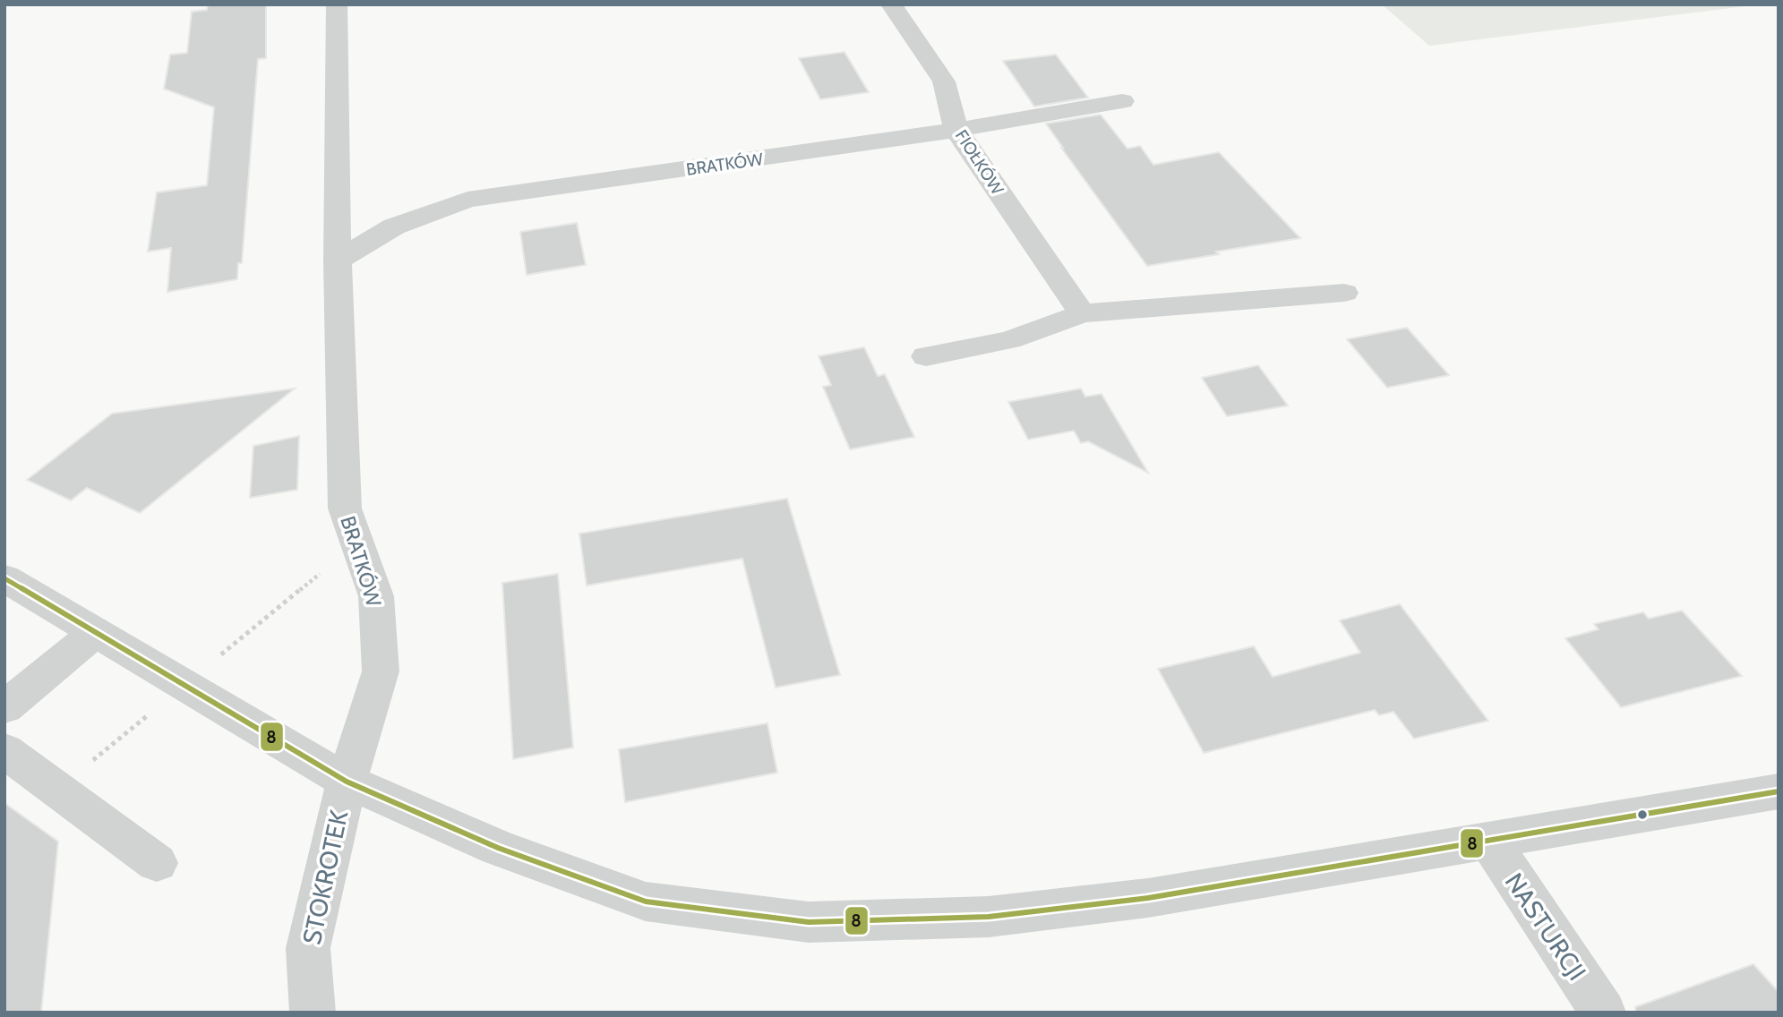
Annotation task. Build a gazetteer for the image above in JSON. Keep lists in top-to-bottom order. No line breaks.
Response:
{"streets":{"street":["FIOŁKÓW","BRATKÓW","STOKROTEK","NASTURCJI"]},"crossings":[["FIOŁKÓW","BRATKÓW"],["BRATKÓW","STOKROTEK"]],"lines":["transit line 8"]}
